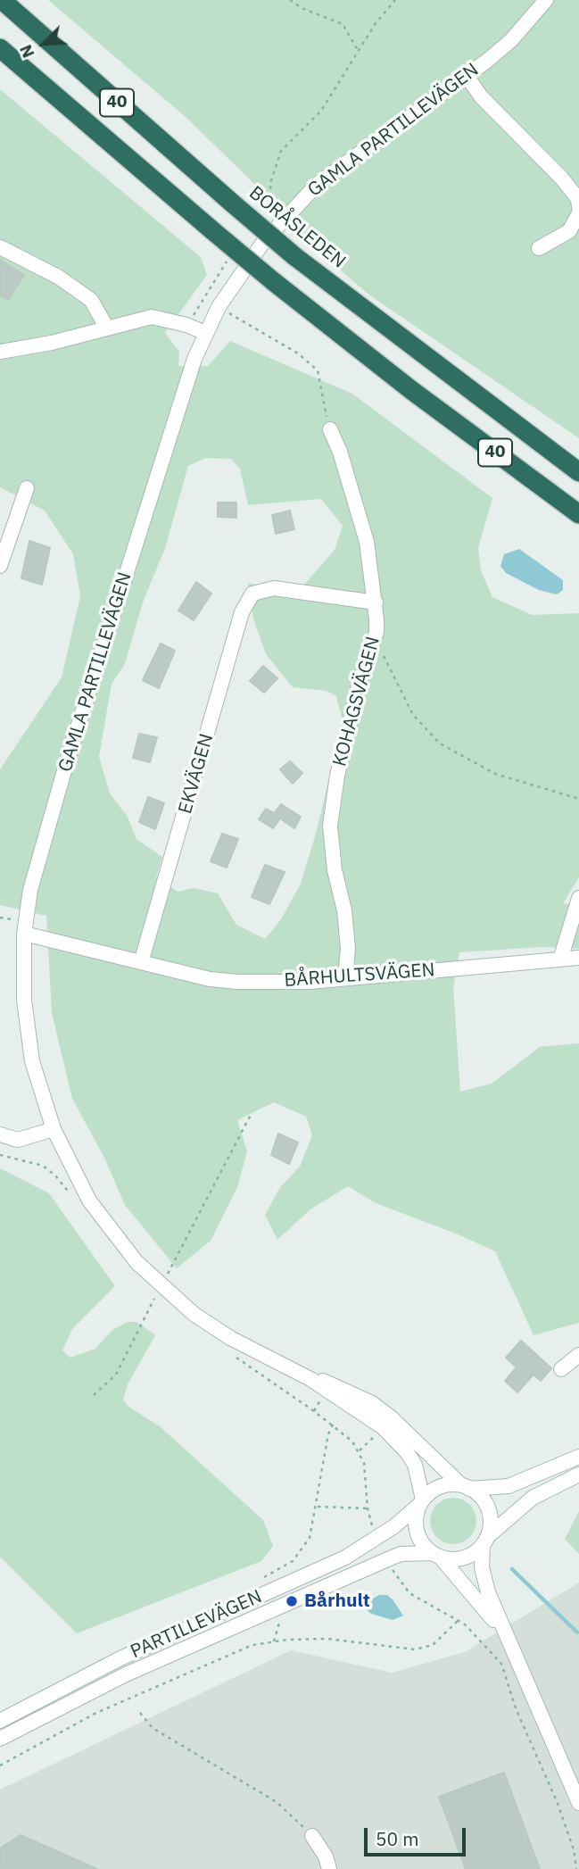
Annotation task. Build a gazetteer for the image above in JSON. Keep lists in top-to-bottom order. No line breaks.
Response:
{"streets":{"highway":["40","BORÅSLEDEN"],"street":["GAMLA PARTILLEVÄGEN","KOHAGSVÄGEN","EKVÄGEN","BÅRHULTSVÄGEN","PARTILLEVÄGEN"]},"crossings":[["GAMLA PARTILLEVÄGEN","PARTILLEVÄGEN"],["KOHAGSVÄGEN","EKVÄGEN"],["KOHAGSVÄGEN","BÅRHULTSVÄGEN"],["EKVÄGEN","BÅRHULTSVÄGEN"]],"places":["Bårhult"],"scale_bar":"50 m","north":"bottom left"}
